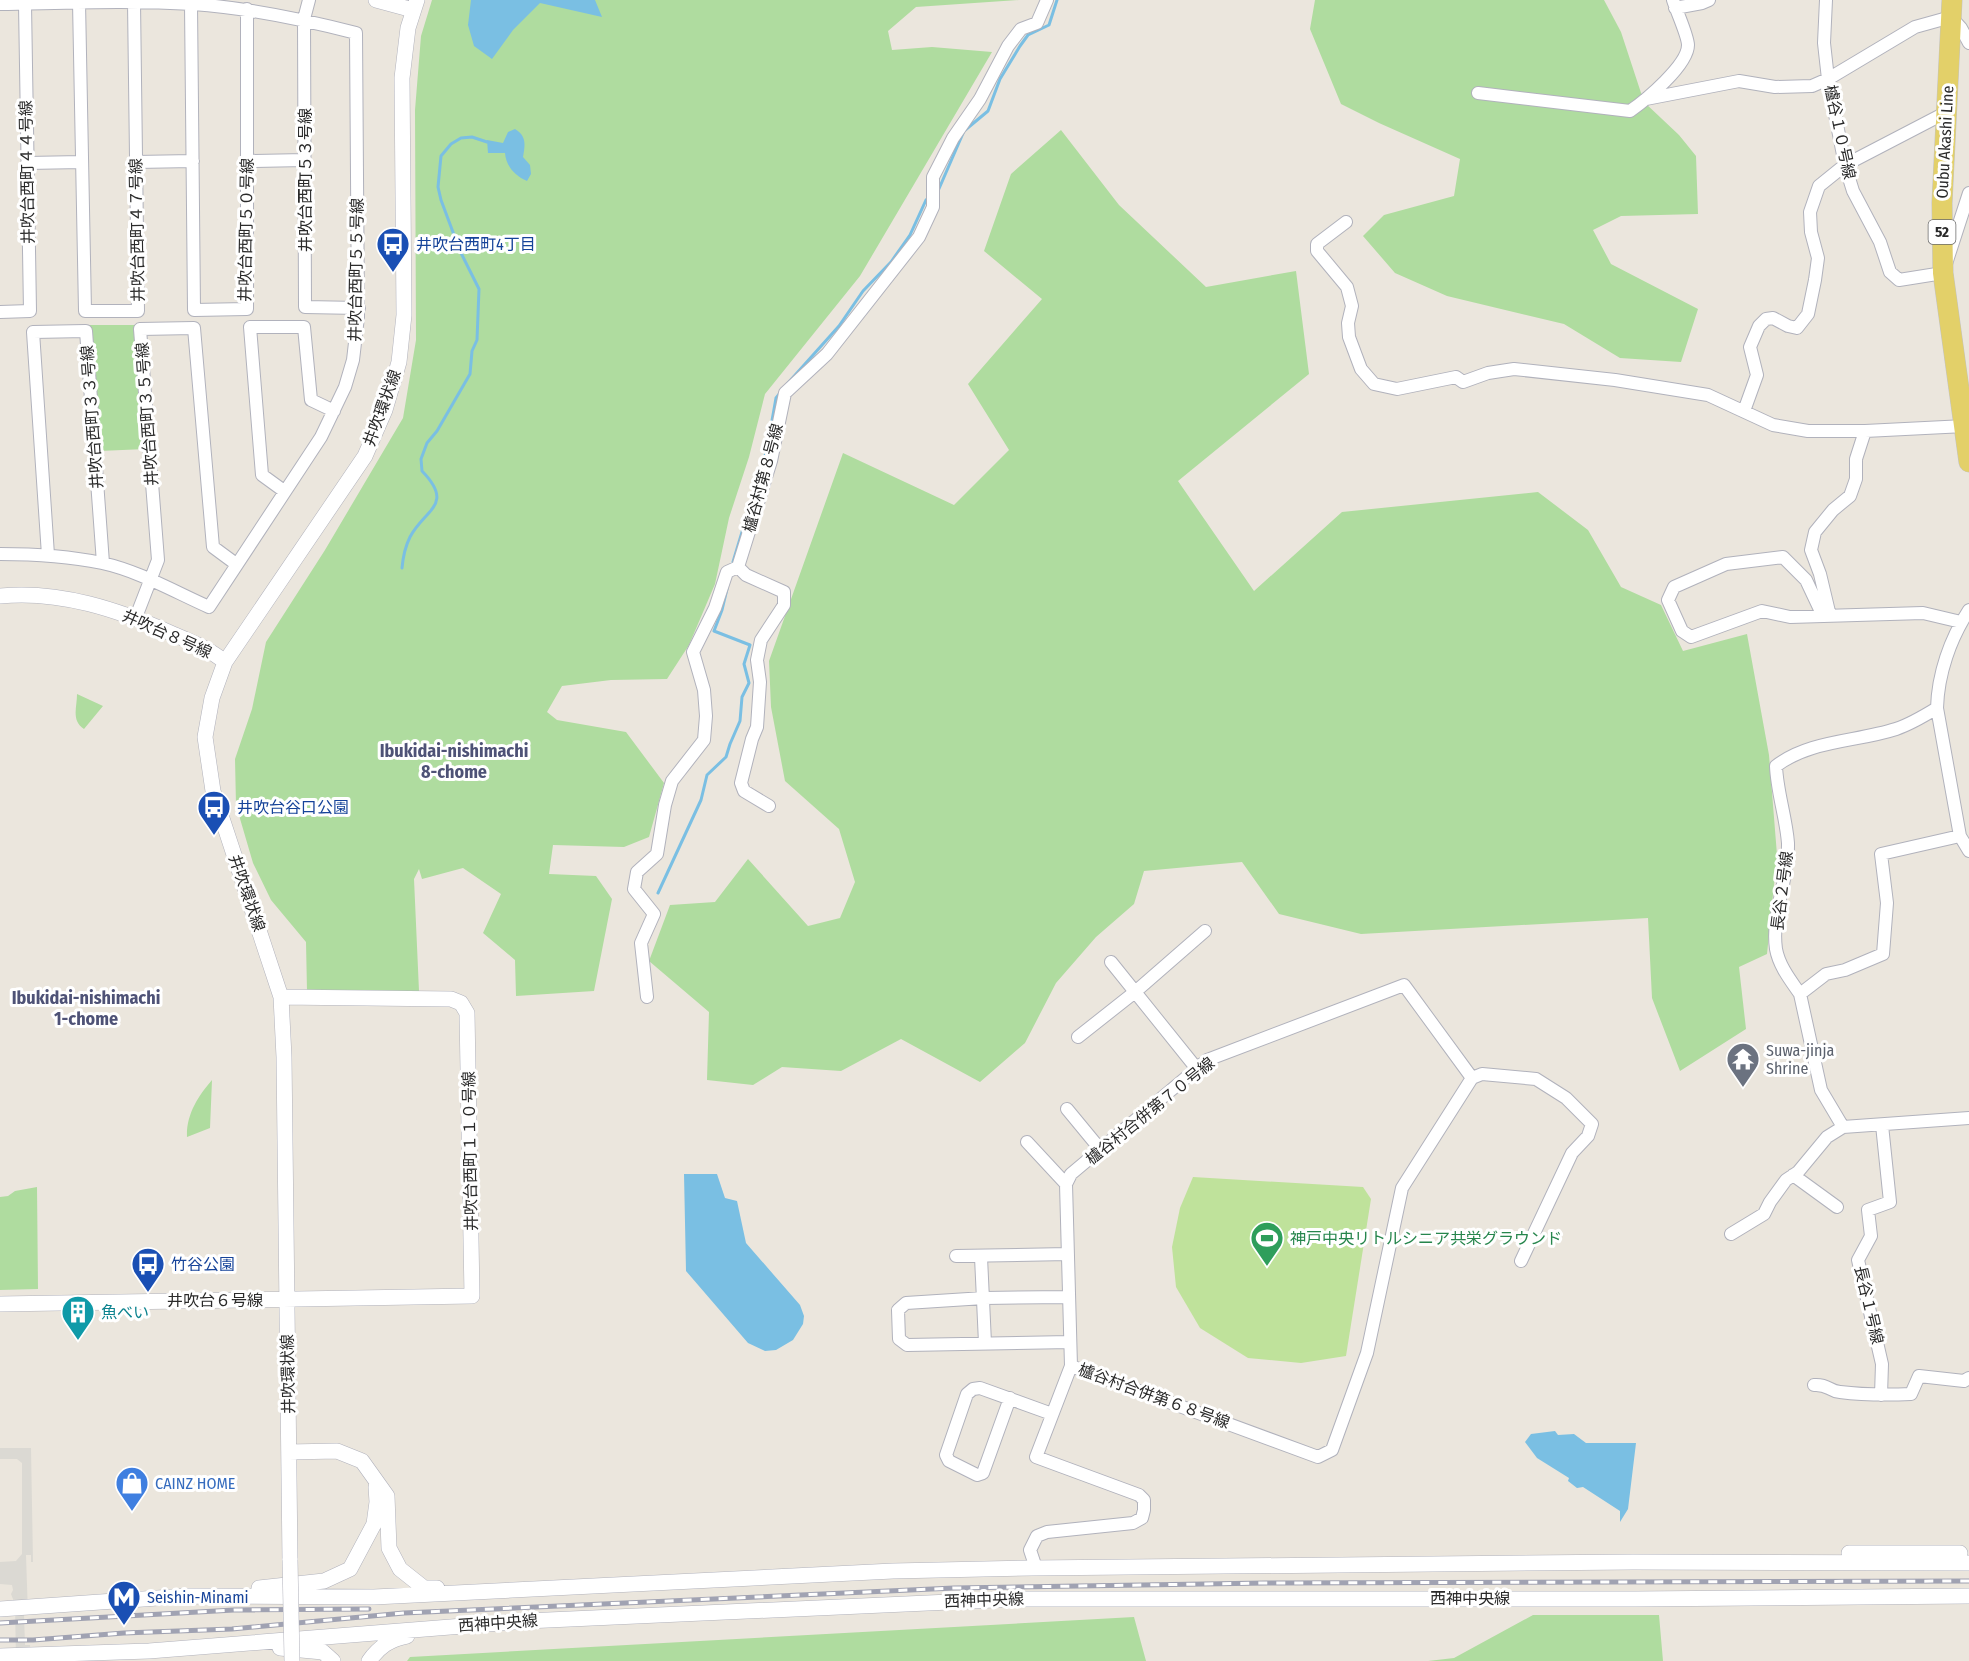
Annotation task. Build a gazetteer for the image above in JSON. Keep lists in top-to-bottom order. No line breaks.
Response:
{"streets":{"main road":["Oubu Akashi Line","52"],"street":["櫨谷１０号線","井吹台西町４４号線","井吹台西町５３号線","井吹台西町４７号線","井吹台西町５０号線","井吹台西町５５号線","井吹環状線","井吹台西町３５号線","井吹台西町３３号線","櫨谷村第８号線","井吹台８号線","長谷２号線","櫨谷村合併第７０号線","井吹台西町１１０号線","井吹台６号線","長谷１号線","櫨谷村合併第６８号線","西神中央線"]},"crossings":[["櫨谷１０号線","Oubu Akashi Line"],["井吹台西町４４号線","井吹台西町５５号線"],["井吹台西町５３号線","井吹台西町５５号線"],["井吹台西町４７号線","井吹台西町５５号線"],["井吹台西町５０号線","井吹台西町５５号線"],["井吹台西町５５号線","井吹台西町３５号線"],["井吹台西町５５号線","井吹台西町３３号線"],["井吹環状線","井吹台８号線"],["井吹環状線","井吹台西町１１０号線"],["井吹環状線","井吹台６号線"],["井吹台西町３５号線","井吹台８号線"],["櫨谷村合併第７０号線","櫨谷村合併第６８号線"],["井吹台西町１１０号線","井吹台６号線"],["櫨谷村合併第６８号線","西神中央線"]],"districts":["Ibukidai-nishimachi 8-chome","Ibukidai-nishimachi 1-chome"],"places":{"bus stop":["井吹台西町4丁目","井吹台谷口公園","竹谷公園"],"temple":["Suwa-jinja Shrine"],"sports":["神戸中央リトルシニア共栄グラウンド"],"building":["魚べい"],"shop":["CAINZ HOME"],"metro station":["Seishin-Minami"]}}
